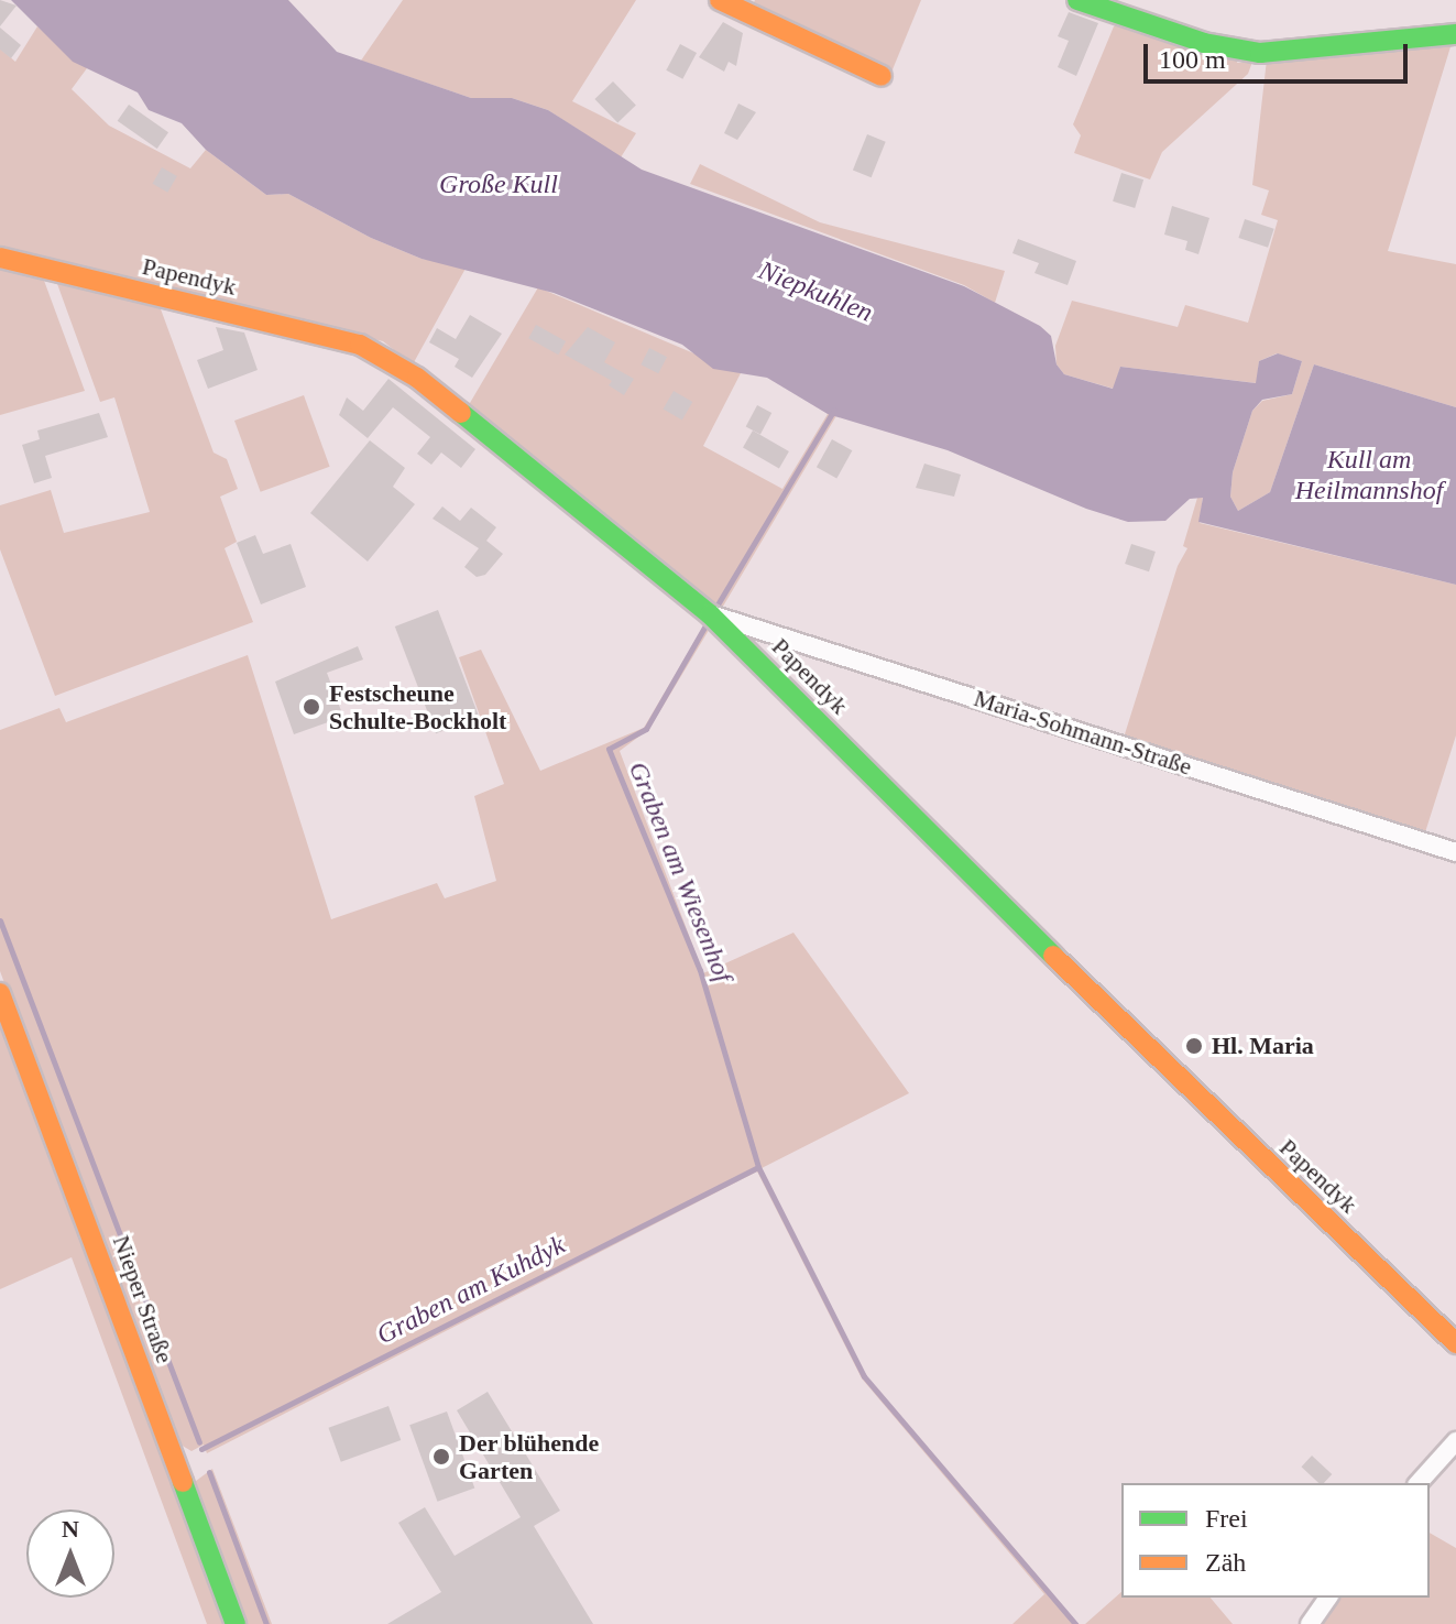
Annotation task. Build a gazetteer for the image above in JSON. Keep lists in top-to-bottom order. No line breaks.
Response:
{"streets":{"street":["Papendyk","Maria-Sohmann-Straße","Nieper Straße"]},"crossings":[["Papendyk","Maria-Sohmann-Straße"]],"water":["Große Kull","Niepkuhlen","Kull am Heilmannshof","Graben am Wiesenhof","Graben am Kuhdyk"],"places":["Festscheune Schulte-Bockholt","Hl. Maria","Der blühende Garten"],"legend":["Frei","Zäh"],"scale_bar":"100 m","north":"top"}
